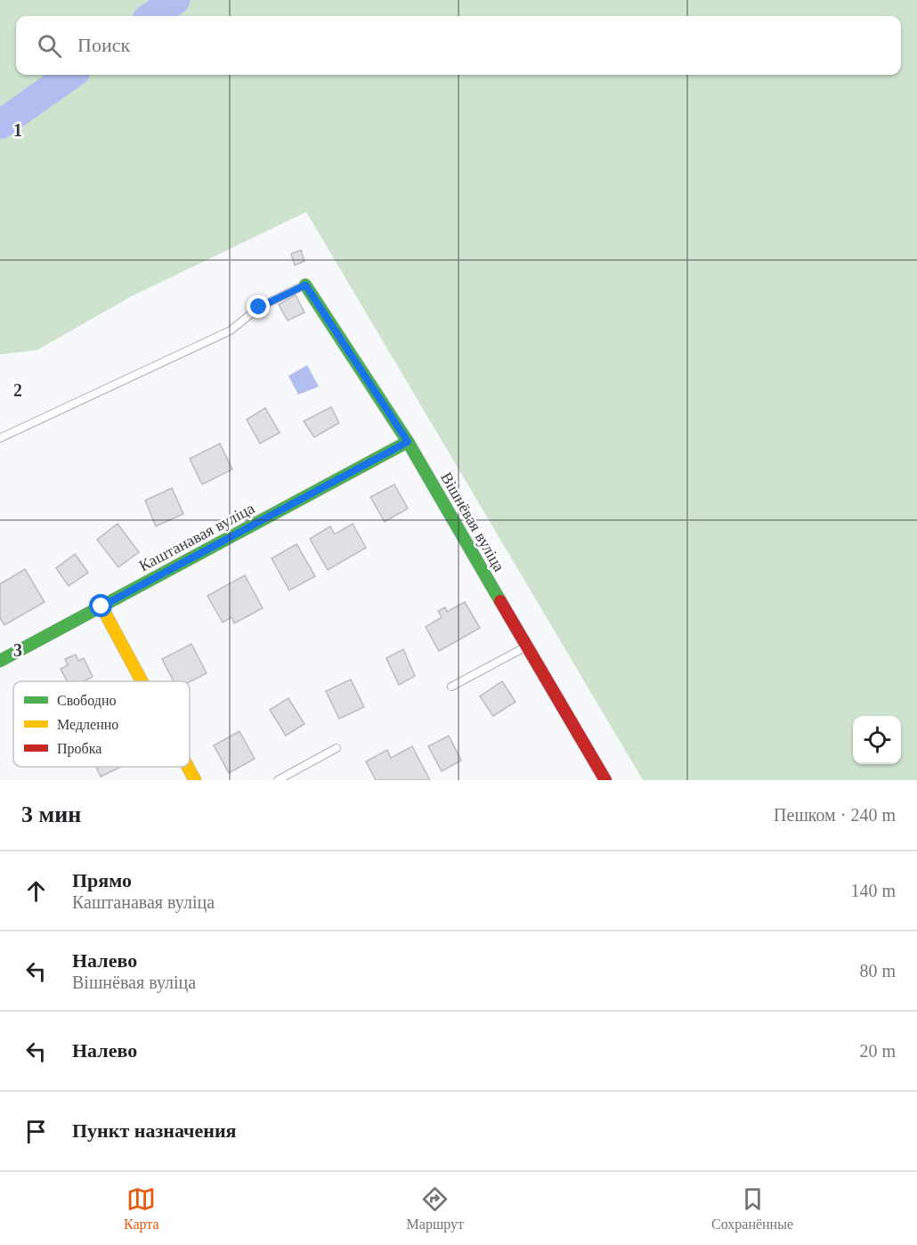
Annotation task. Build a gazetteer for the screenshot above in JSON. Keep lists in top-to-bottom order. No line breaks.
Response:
{"streets":{"street":["Вішнёвая вуліца","Каштанавая вуліца"]},"crossings":[["Вішнёвая вуліца","Каштанавая вуліца"]],"legend":["Свободно","Медленно","Пробка"],"page":{"search":"Поиск","heading":["3 мин","Пешком · 240 m"],"list":[["Прямо","Каштанавая вуліца","140 m"],["Налево","Вішнёвая вуліца","80 m"],["Налево","20 m"],"Пункт назначения"],"nav":["Карта","Маршрут","Сохранённые"]},"grid":{"rows":["1","2","3"]}}
